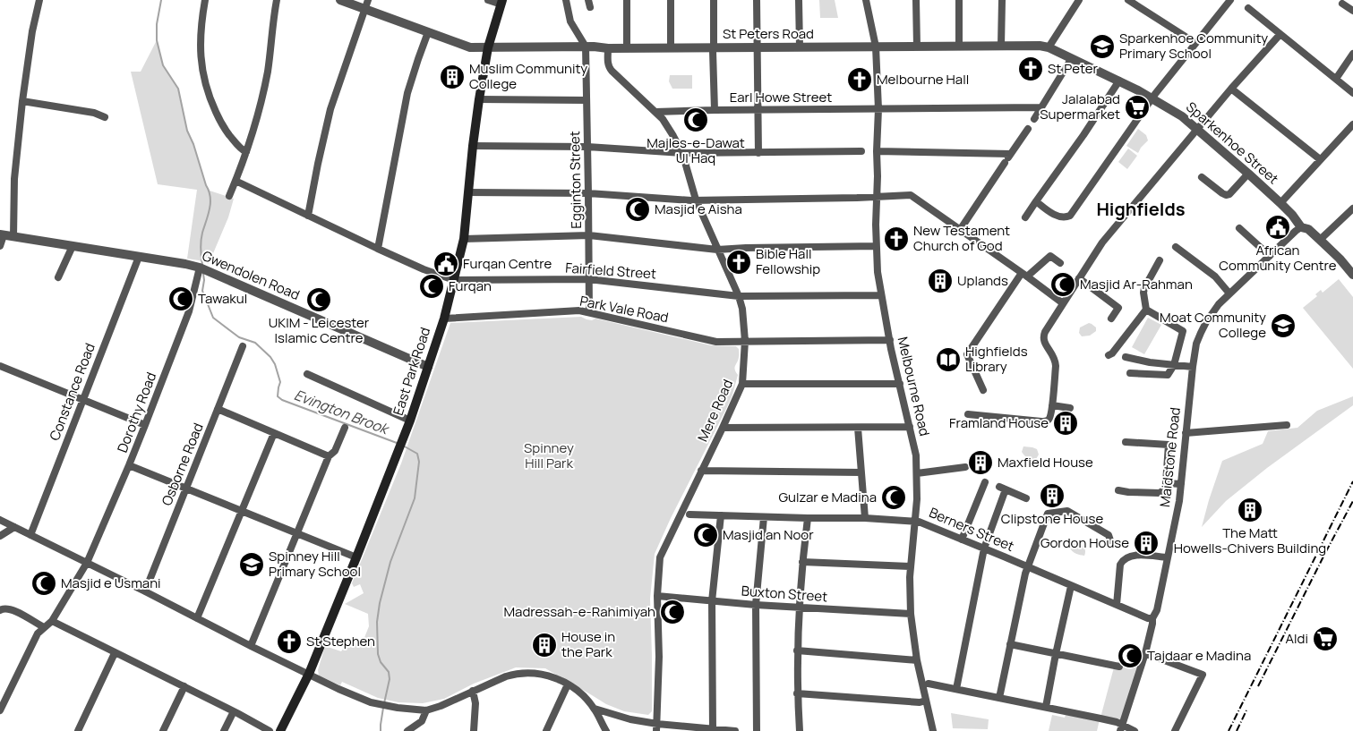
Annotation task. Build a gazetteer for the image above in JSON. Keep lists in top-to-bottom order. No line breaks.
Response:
{"streets":{"main road":["East Park Road"],"street":["St Peters Road","Earl Howe Street","Sparkenhoe Street","Egginton Street","Fairfield Street","Gwendolen Road","Park Vale Road","Melbourne Road","Constance Road","Mere Road","Dorothy Road","Maidstone Road","Osborne Road","Berners Street","Buxton Street"]},"crossings":[["St Peters Road","Sparkenhoe Street"],["St Peters Road","Egginton Street"],["St Peters Road","East Park Road"],["St Peters Road","Melbourne Road"],["St Peters Road","Mere Road"],["Earl Howe Street","Melbourne Road"],["Earl Howe Street","Mere Road"],["Sparkenhoe Street","Maidstone Road"],["Egginton Street","Fairfield Street"],["Egginton Street","Park Vale Road"],["Fairfield Street","East Park Road"],["Fairfield Street","Melbourne Road"],["Fairfield Street","Mere Road"],["Gwendolen Road","East Park Road"],["Gwendolen Road","Constance Road"],["Gwendolen Road","Dorothy Road"],["Park Vale Road","East Park Road"],["Park Vale Road","Melbourne Road"],["Park Vale Road","Mere Road"],["Melbourne Road","Berners Street"],["Melbourne Road","Buxton Street"],["Mere Road","Buxton Street"],["Maidstone Road","Berners Street"]],"districts":["Highfields"],"water":["Evington Brook"],"parks":["Spinney Hill Park"],"places":{"school or university":["Sparkenhoe Community Primary School","Moat Community College","Spinney Hill Primary School"],"church":["St Peter","Melbourne Hall","New Testament Church of God","Bible Hall Fellowship","St Stephen"],"building":["Muslim Community College","Uplands","Framland House","Maxfield House","Clipstone House","The Matt Howells-Chivers Building","Gordon House","House in the Park"],"supermarket":["Jalalabad Supermarket","Aldi"],"mosque":["Majles-e-Dawat Ul Haq","Masjid e Aisha","Masjid Ar-Rahman","Furqan","Tawakul","UKIM - Leicester Islamic Centre","Gulzar e Madina","Masjid an Noor","Masjid e Usmani","Madressah-e-Rahimiyah","Tajdaar e Madina"],"public building":["African Community Centre","Furqan Centre"],"library":["Highfields Library"]}}
